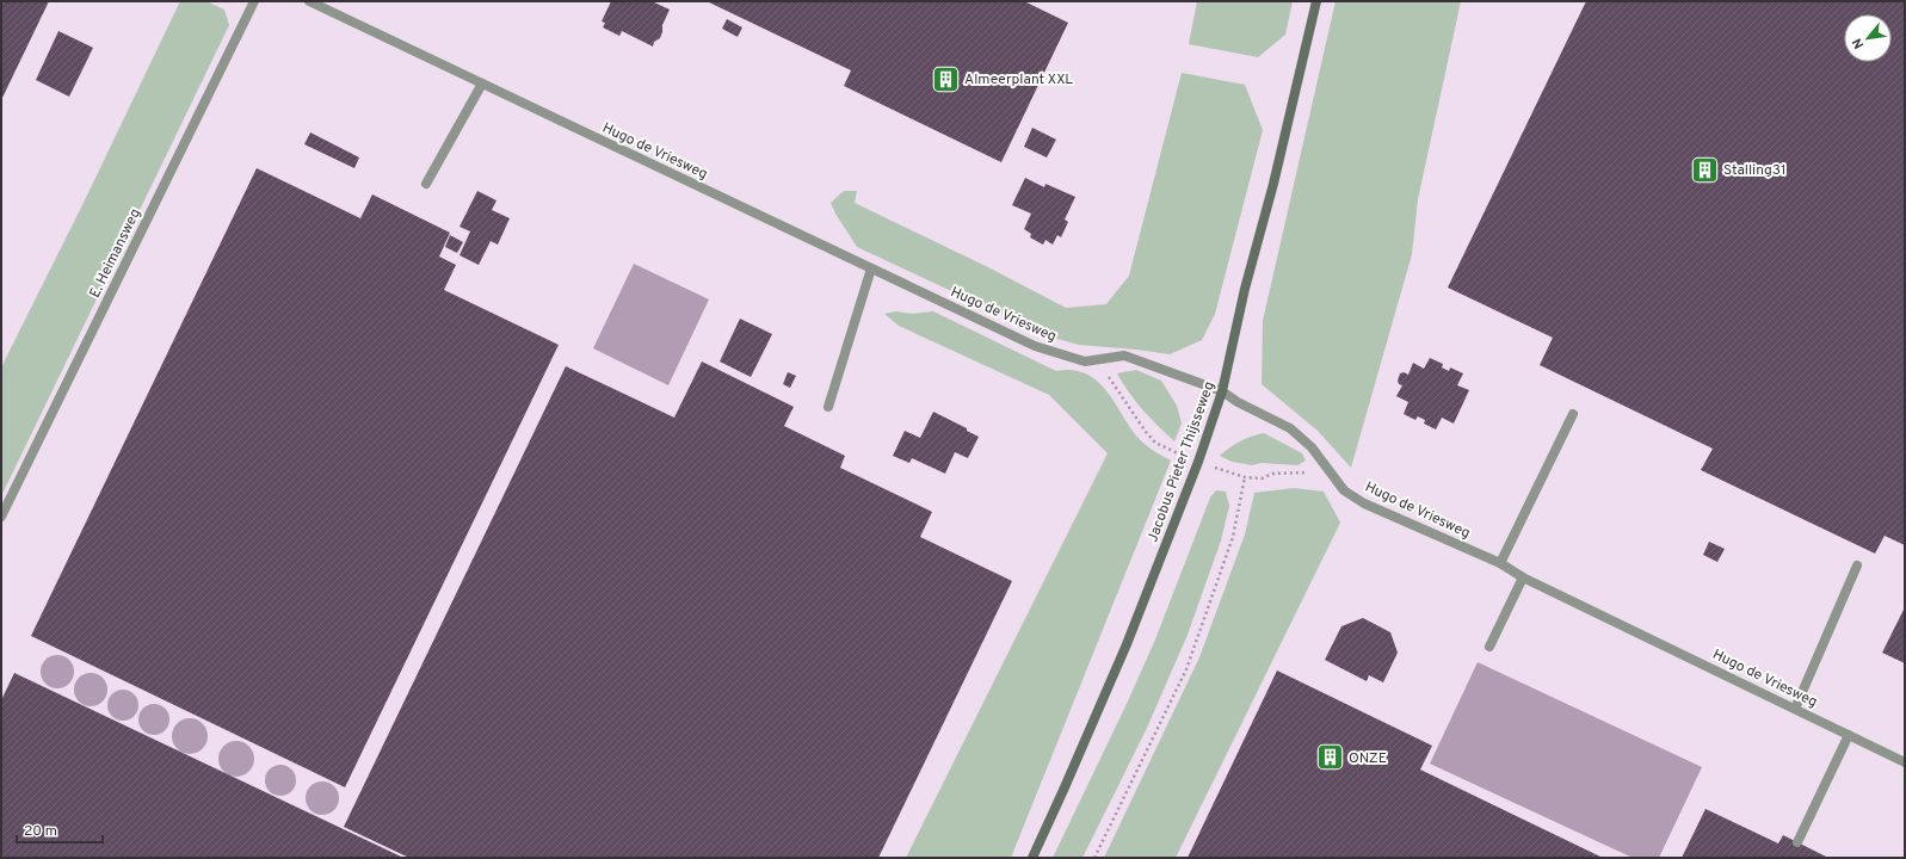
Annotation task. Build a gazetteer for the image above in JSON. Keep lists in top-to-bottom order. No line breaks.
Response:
{"streets":{"street":["Hugo de Vriesweg","E. Heimansweg","Jacobus Pieter Thijsseweg"]},"crossings":[["Hugo de Vriesweg","Jacobus Pieter Thijsseweg"]],"places":{"building":["Almeerplant XXL","Stalling31","ONZE"]},"scale_bar":"20 m","north":"bottom left"}
